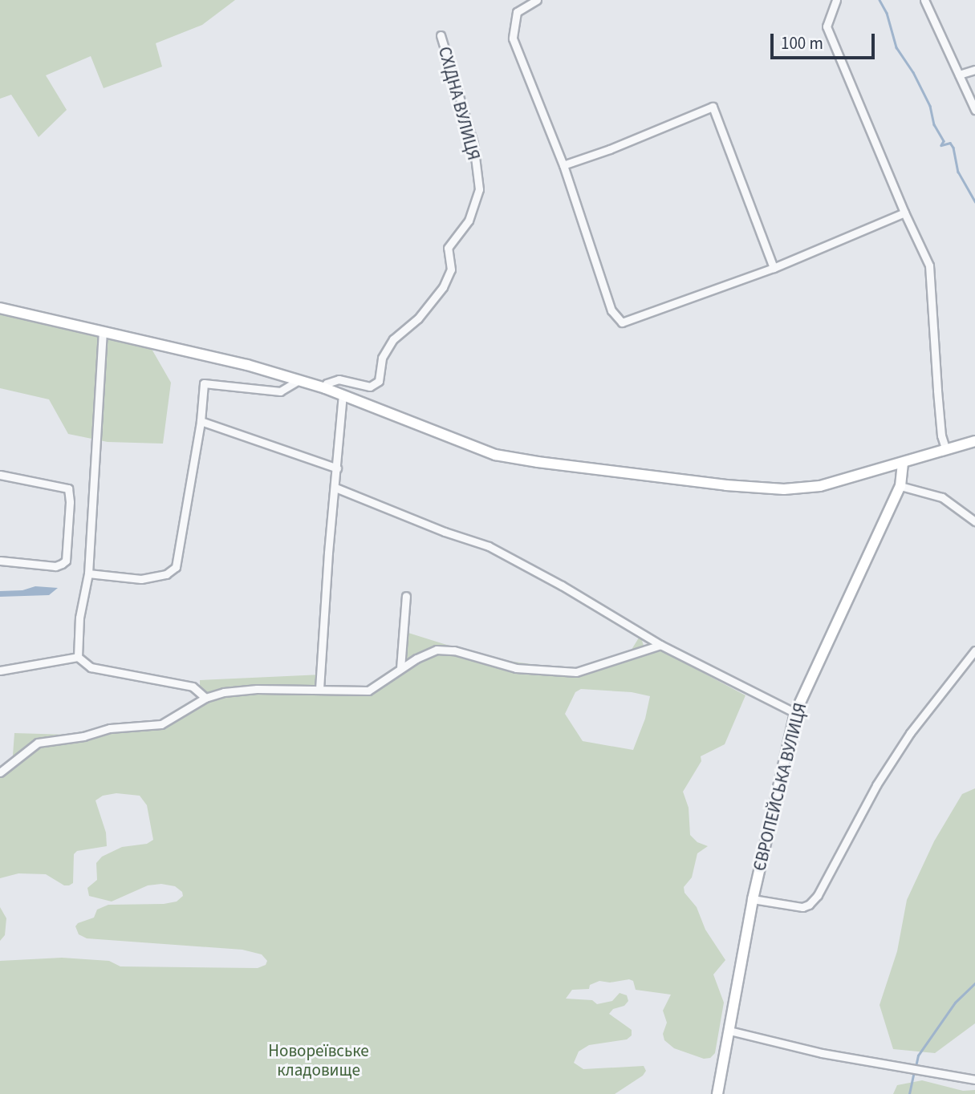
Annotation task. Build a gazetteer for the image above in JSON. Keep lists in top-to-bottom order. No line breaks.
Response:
{"streets":{"main road":["ЄВРОПЕЙСЬКА ВУЛИЦЯ"],"street":["СХІДНА ВУЛИЦЯ"]},"parks":["Новореївське кладовище"],"scale_bar":"100 m"}
